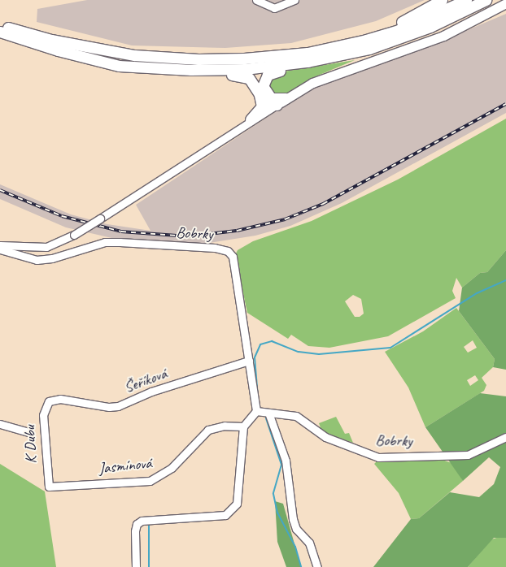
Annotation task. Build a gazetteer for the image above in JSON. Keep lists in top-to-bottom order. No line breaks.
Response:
{"streets":{"street":["Bobrky","Šeříková","K Dubu","Jasmínová"]},"crossings":[["Bobrky","Šeříková"],["Šeříková","K Dubu"],["K Dubu","Jasmínová"]]}
